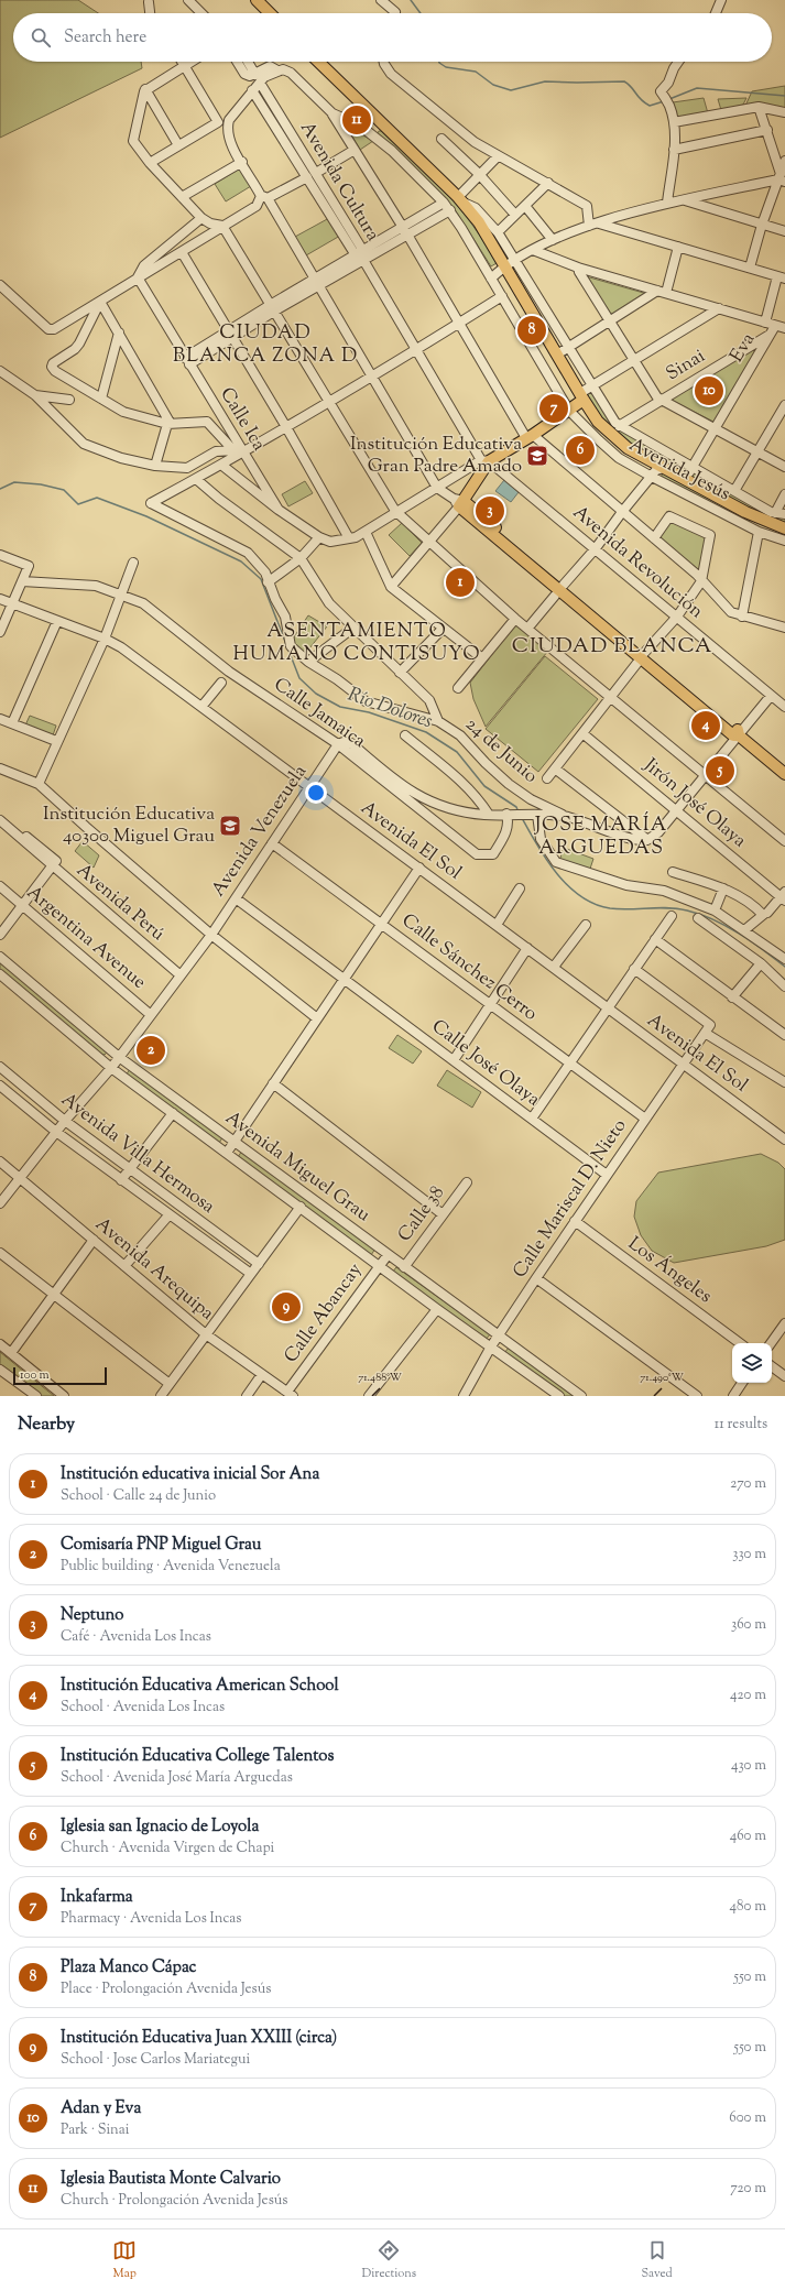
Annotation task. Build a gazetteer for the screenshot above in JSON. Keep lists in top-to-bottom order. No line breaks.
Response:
{"streets":{"street":["Avenida Cultura","Eva","Sinai","Calle Ica","Avenida Jesús","Avenida Revolución","Calle Jamaica","24 de Junio","Jirón José Olaya","Avenida Venezuela","Avenida El Sol","Avenida Perú","Argentina Avenue","Calle Sánchez Cerro","Calle José Olaya","Avenida Villa Hermosa","Avenida Miguel Grau","Calle Mariscal D. Nieto","Calle 38","Avenida Arequipa","Los Ángeles","Calle Abancay"]},"crossings":[["Eva","Sinai"],["Calle Jamaica","Avenida Venezuela"],["Avenida Venezuela","Avenida El Sol"],["Avenida Venezuela","Avenida Perú"],["Avenida Venezuela","Argentina Avenue"],["Avenida Venezuela","Calle Sánchez Cerro"],["Avenida Venezuela","Calle José Olaya"],["Avenida Venezuela","Avenida Villa Hermosa"],["Avenida Venezuela","Avenida Miguel Grau"],["Avenida Venezuela","Avenida Arequipa"],["Avenida El Sol","Calle Mariscal D. Nieto"],["Calle Sánchez Cerro","Calle Mariscal D. Nieto"],["Calle José Olaya","Calle Mariscal D. Nieto"],["Avenida Miguel Grau","Calle Mariscal D. Nieto"],["Avenida Miguel Grau","Calle 38"],["Avenida Miguel Grau","Calle Abancay"],["Calle Mariscal D. Nieto","Los Ángeles"],["Avenida Arequipa","Calle Abancay"]],"districts":["CIUDAD BLANCA ZONA D","ASENTAMIENTO HUMANO CONTISUYO","CIUDAD BLANCA","JOSE MARÍA ARGUEDAS"],"water":["Río Dolores"],"places":{"school or university":["Institución Educativa Gran Padre Amado","Institución Educativa 40300 Miguel Grau"]},"scale_bar":"100 m","page":{"search":"Search here","pins":["11","8","10","7","6","3","1","4","5","2","9"],"scale":"100 m","heading":["Nearby","11 results"],"list":[{"mark":"1","name":"Institución educativa inicial Sor Ana","note":"School · Calle 24 de Junio","value":"270 m"},{"mark":"2","name":"Comisaría PNP Miguel Grau","note":"Public building · Avenida Venezuela","value":"330 m"},{"mark":"3","name":"Neptuno","note":"Café · Avenida Los Incas","value":"360 m"},{"mark":"4","name":"Institución Educativa American School","note":"School · Avenida Los Incas","value":"420 m"},{"mark":"5","name":"Institución Educativa College Talentos","note":"School · Avenida José María Arguedas","value":"430 m"},{"mark":"6","name":"Iglesia san Ignacio de Loyola","note":"Church · Avenida Virgen de Chapi","value":"460 m"},{"mark":"7","name":"Inkafarma","note":"Pharmacy · Avenida Los Incas","value":"480 m"},{"mark":"8","name":"Plaza Manco Cápac","note":"Place · Prolongación Avenida Jesús","value":"550 m"},{"mark":"9","name":"Institución Educativa Juan XXIII (circa)","note":"School · Jose Carlos Mariategui","value":"550 m"},{"mark":"10","name":"Adan y Eva","note":"Park · Sinai","value":"600 m"},{"mark":"11","name":"Iglesia Bautista Monte Calvario","note":"Church · Prolongación Avenida Jesús","value":"720 m"}],"nav":["Map","Directions","Saved"]},"coordinates":["71.488°W","71.490°W"]}
